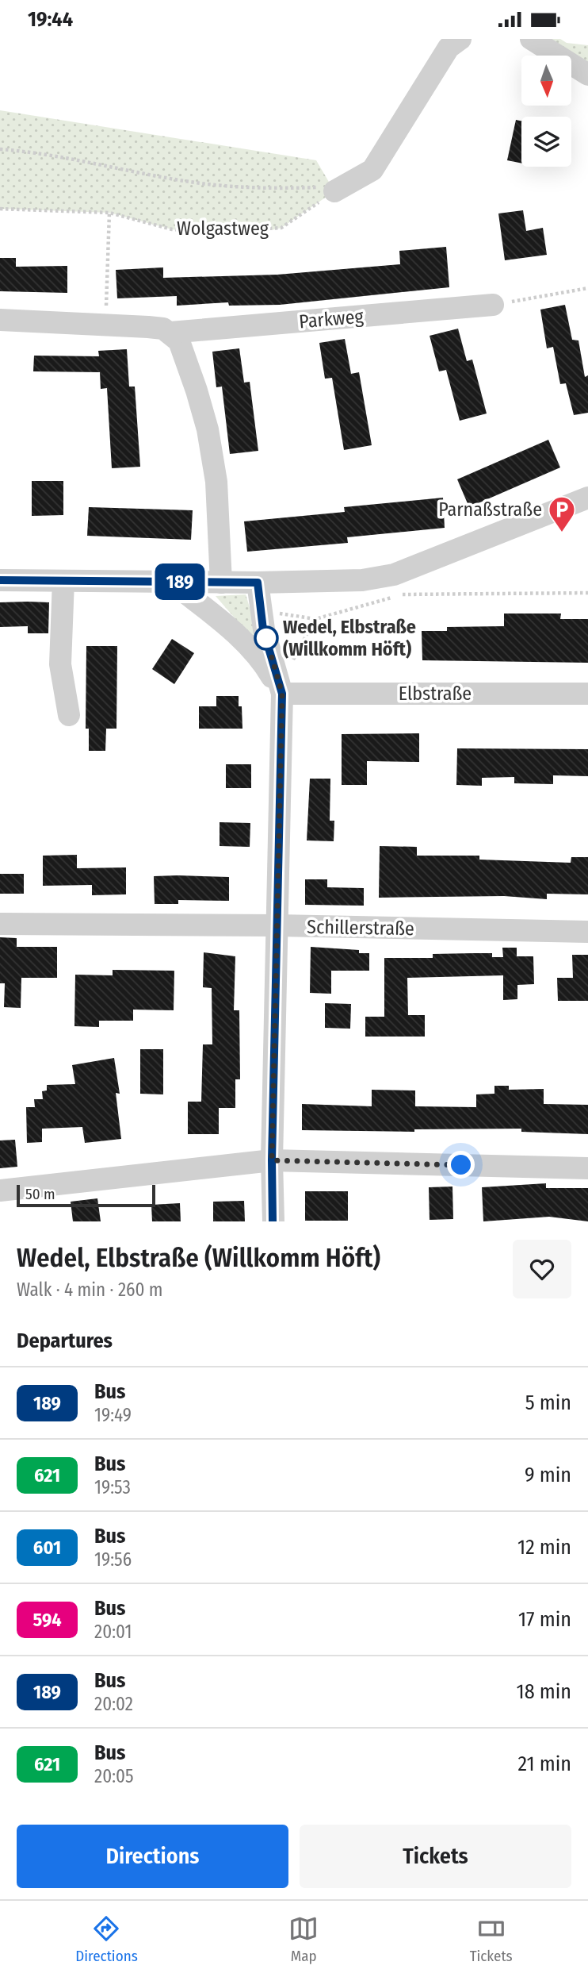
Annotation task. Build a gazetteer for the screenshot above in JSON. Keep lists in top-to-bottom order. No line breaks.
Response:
{"streets":{"street":["Parkweg","Elbstraße","Schillerstraße"],"path":["Wolgastweg"]},"places":{"parking":["Parnaßstraße"],"other":["Wedel, Elbstraße (Willkomm Höft)"]},"lines":["bus line 189"],"scale_bar":"50 m","north":"bottom","page":{"status":"19:44","on_map":"189","scale":"50 m","heading":[["Wedel, Elbstraße (Willkomm Höft)","Walk · 4 min · 260 m"],"Departures"],"list":[{"mark":"189","name":"Bus","note":"19:49","value":"5 min"},{"mark":"621","name":"Bus","note":"19:53","value":"9 min"},{"mark":"601","name":"Bus","note":"19:56","value":"12 min"},{"mark":"594","name":"Bus","note":"20:01","value":"17 min"},{"mark":"189","name":"Bus","note":"20:02","value":"18 min"},{"mark":"621","name":"Bus","note":"20:05","value":"21 min"}],"buttons":["Directions","Tickets"],"tabs":["Directions","Map","Tickets"]}}
